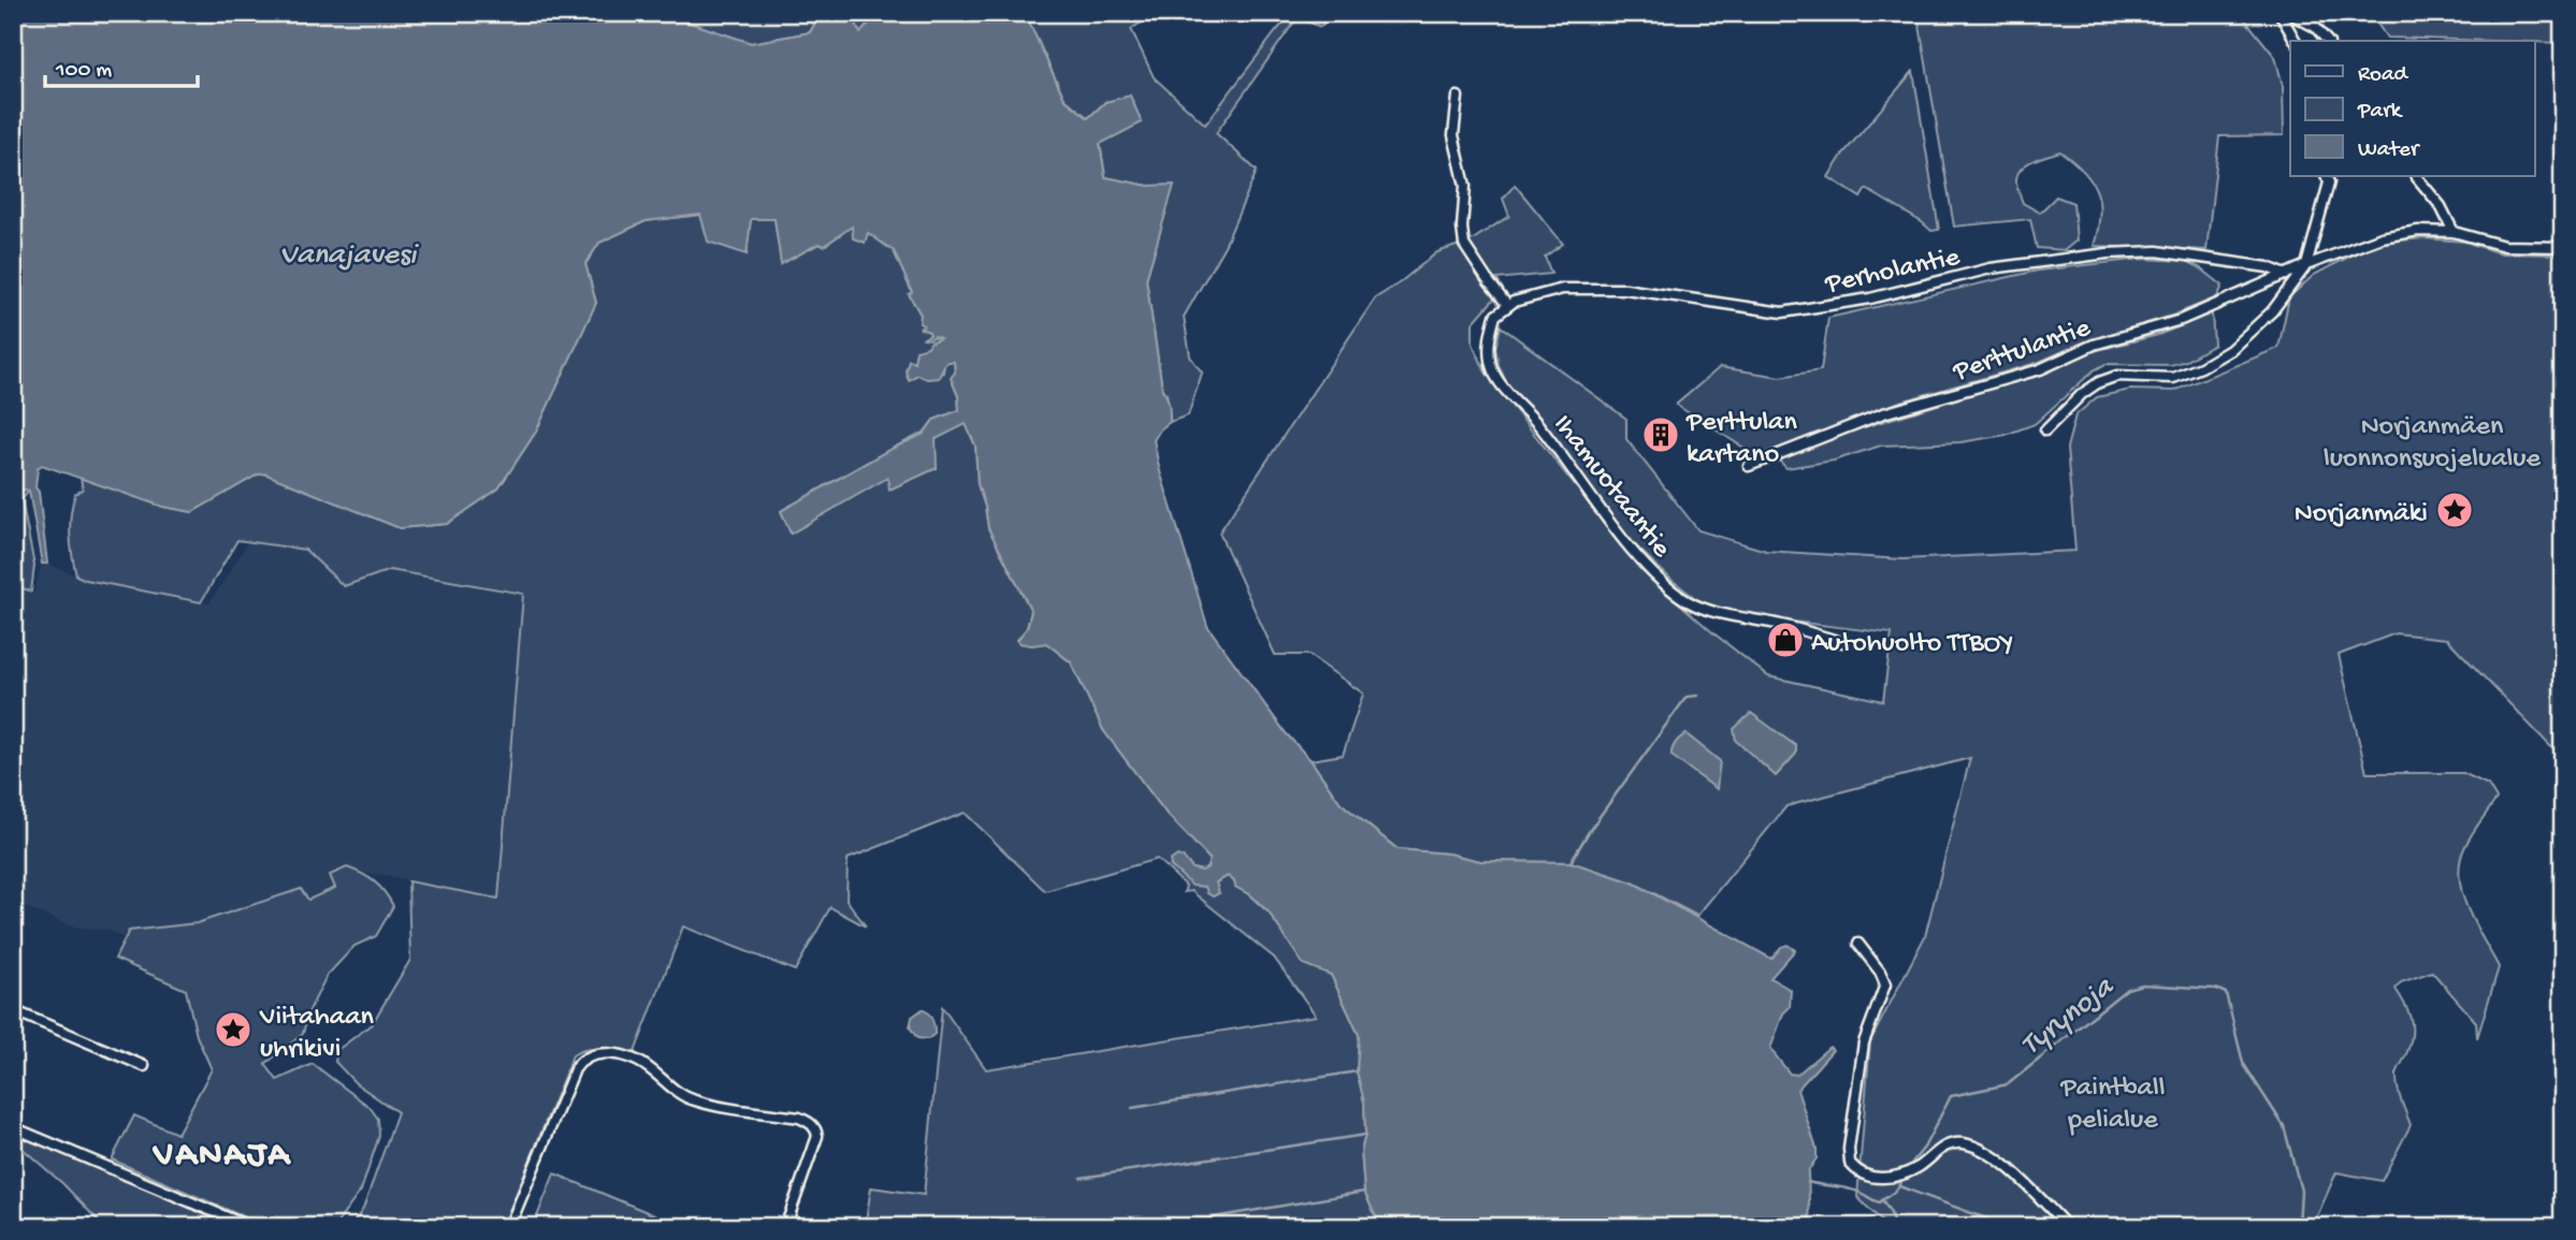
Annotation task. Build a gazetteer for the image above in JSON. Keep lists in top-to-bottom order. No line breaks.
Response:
{"streets":{"street":["Perholantie","Perttulantie","Ihamuotaantie"]},"crossings":[["Perholantie","Perttulantie"],["Perholantie","Ihamuotaantie"]],"districts":["VANAJA"],"water":["Vanajavesi","Tyrynoja"],"parks":["Norjanmäen luonnonsuojelualue","Paintball pelialue"],"places":{"building":["Perttulan kartano"],"place":["Norjanmäki","Viitahaan uhrikivi"],"shop":["Autohuolto TTBOY"]},"legend":["Road","Park","Water"],"scale_bar":"100 m"}
